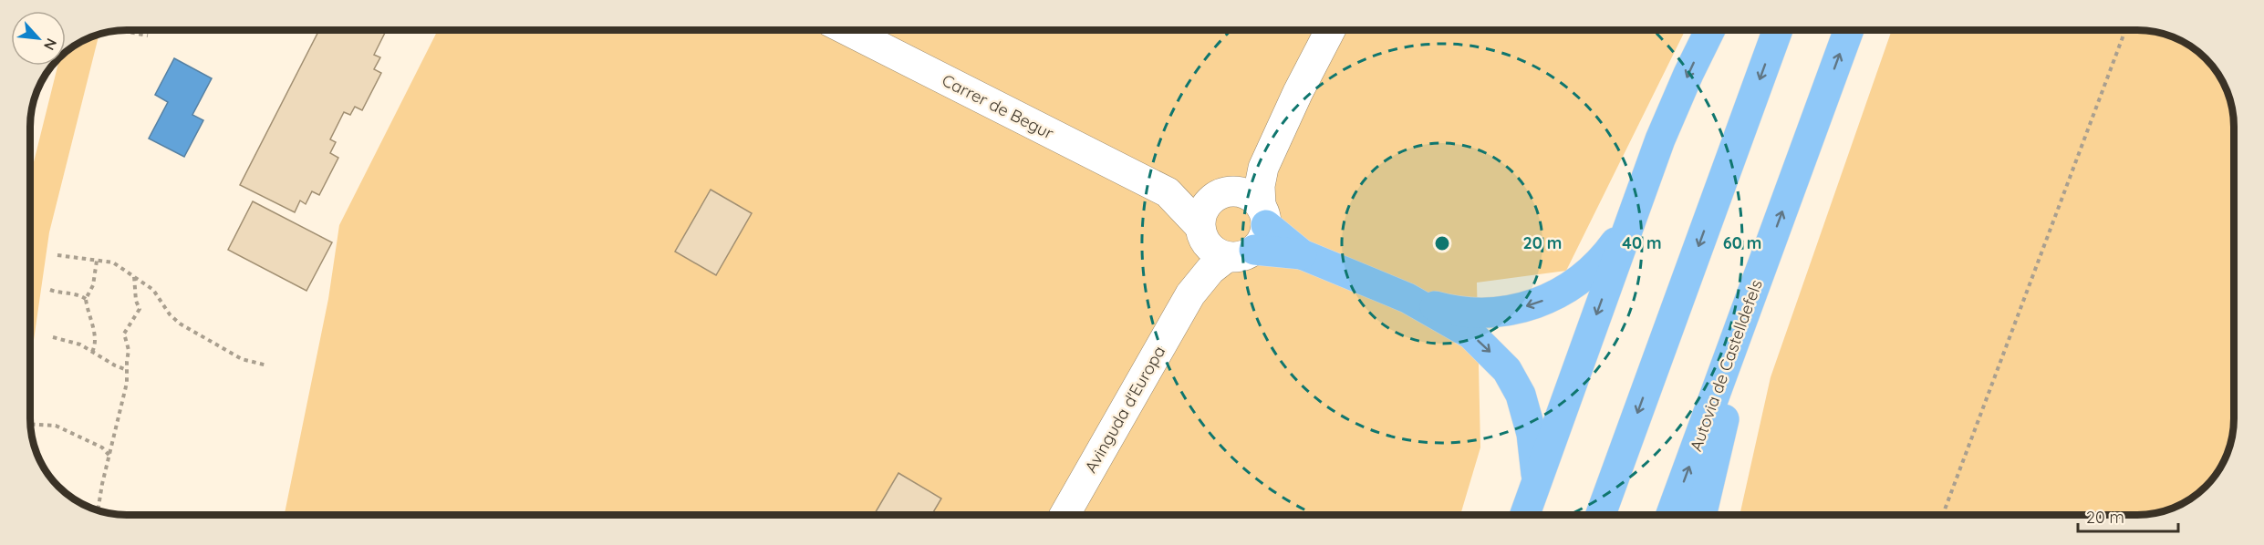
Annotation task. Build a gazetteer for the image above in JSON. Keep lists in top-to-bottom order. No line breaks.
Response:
{"streets":{"highway":["Autovia de Castelldefels"],"street":["Carrer de Begur","Avinguda d'Europa"]},"crossings":[["Carrer de Begur","Avinguda d'Europa"]],"scale_bar":"20 m","north":"bottom right","rings":["20 m","40 m","60 m"]}
